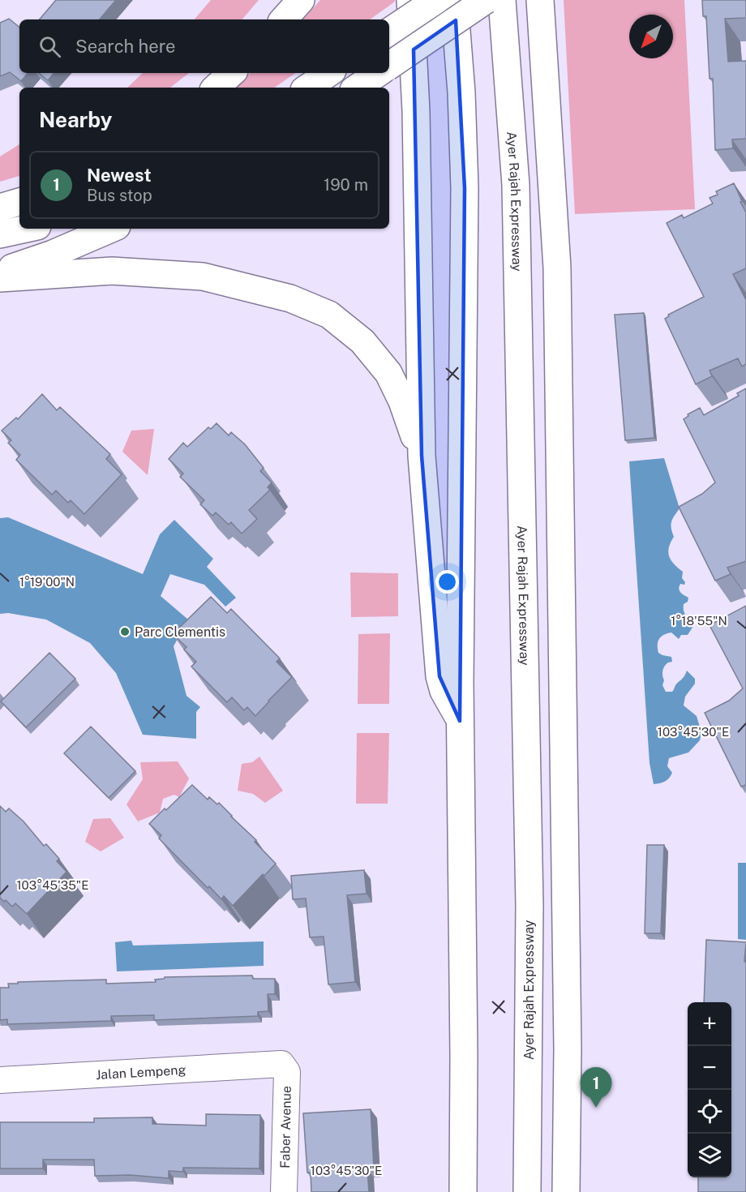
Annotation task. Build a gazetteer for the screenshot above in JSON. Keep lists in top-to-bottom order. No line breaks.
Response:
{"streets":{"highway":["Ayer Rajah Expressway"],"street":["Jalan Lempeng","Faber Avenue"]},"crossings":[["Jalan Lempeng","Faber Avenue"]],"places":["Parc Clementis"],"north":"bottom left","page":{"search":"Search here","heading":"Nearby","list":[{"mark":"1","name":"Newest","note":"Bus stop","value":"190 m"}],"map_buttons":["+","−"],"pins":"1"},"coordinates":["1°19'00\"N","1°18'55\"N","103°45'30\"E","103°45'35\"E"]}
